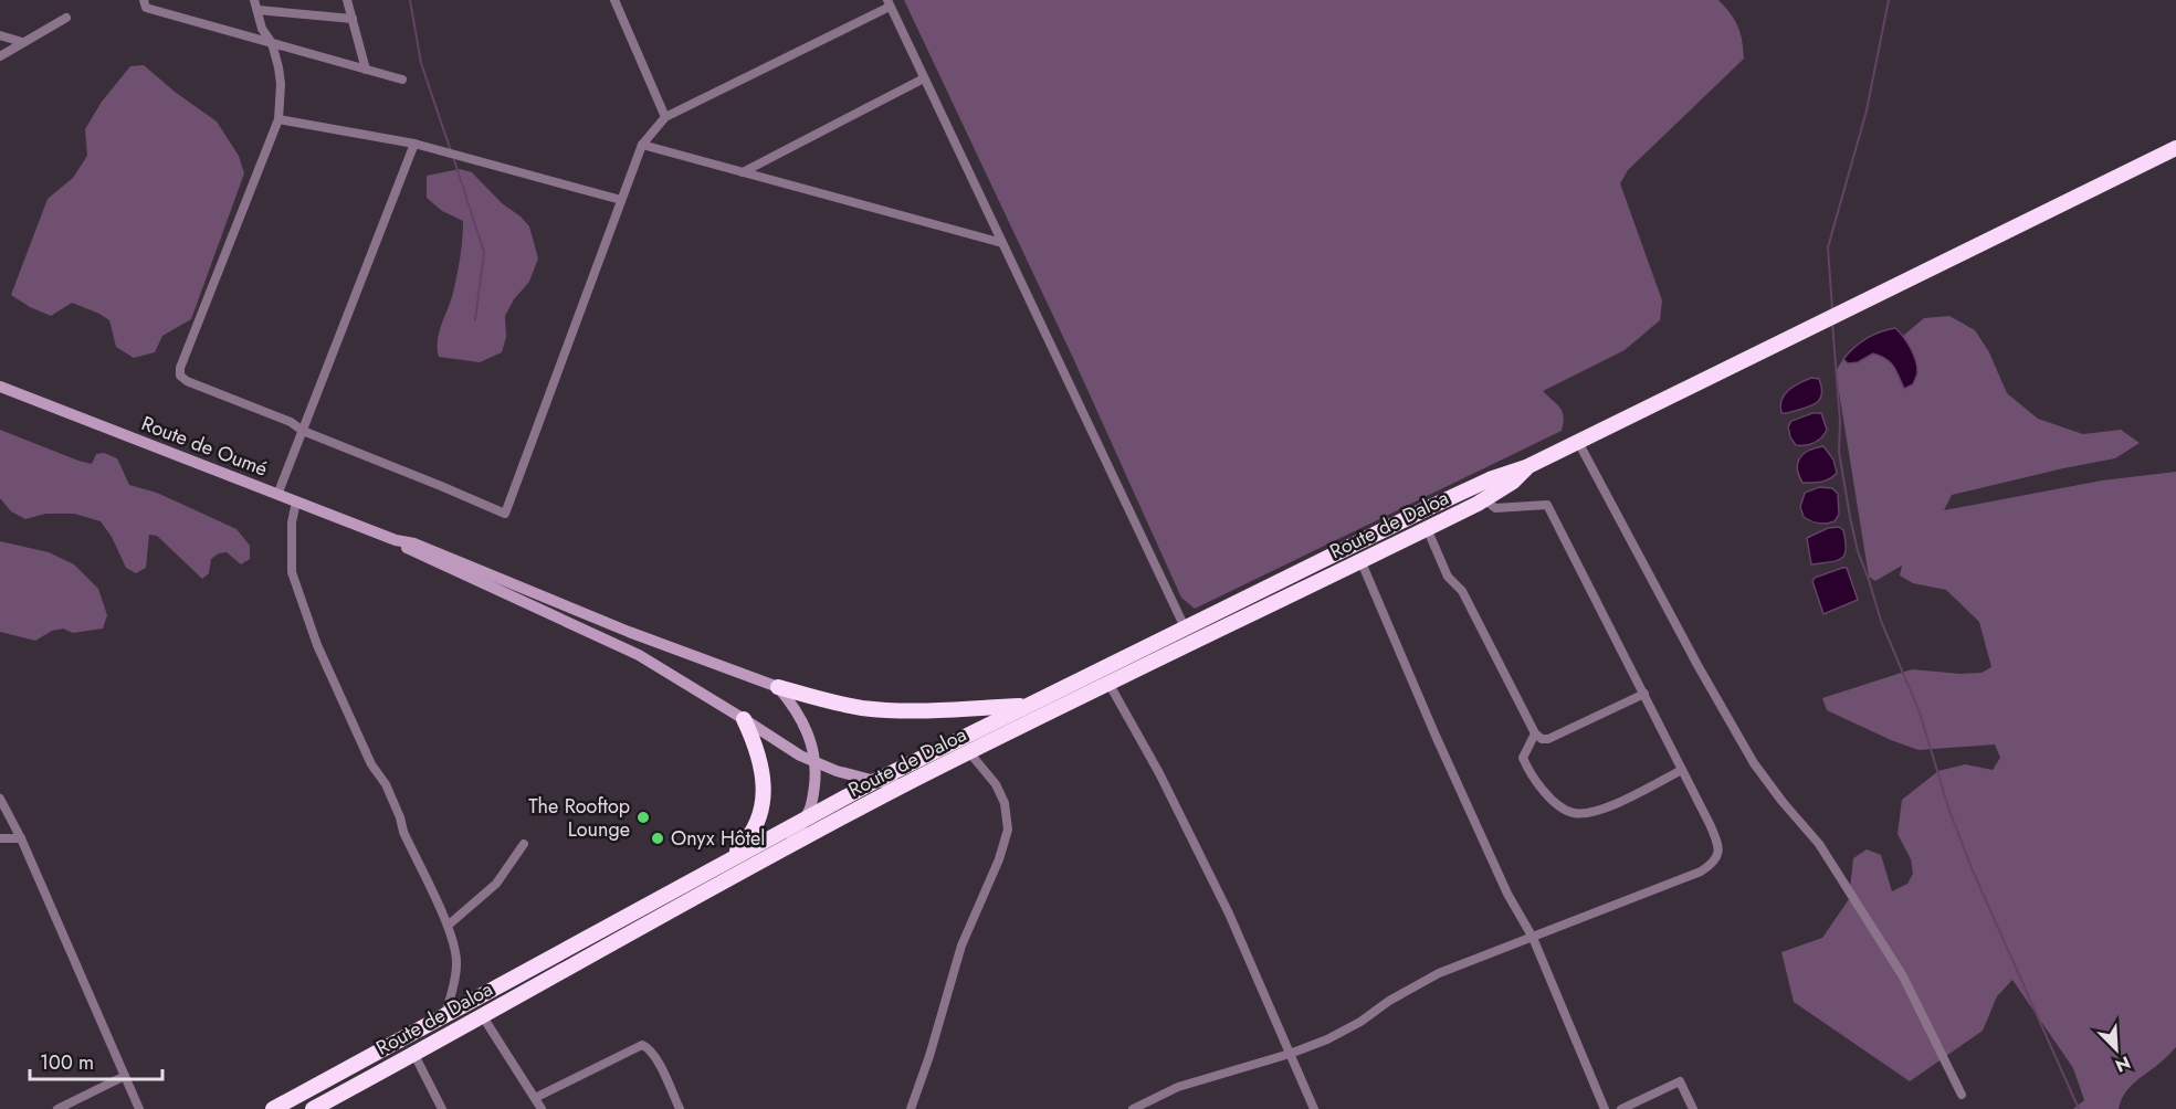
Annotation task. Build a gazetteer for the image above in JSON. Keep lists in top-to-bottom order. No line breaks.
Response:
{"streets":{"highway":["Route de Daloa"],"main road":["Route de Oumé"]},"places":["The Rooftop Lounge","Onyx Hôtel"],"scale_bar":"100 m","north":"bottom right"}
